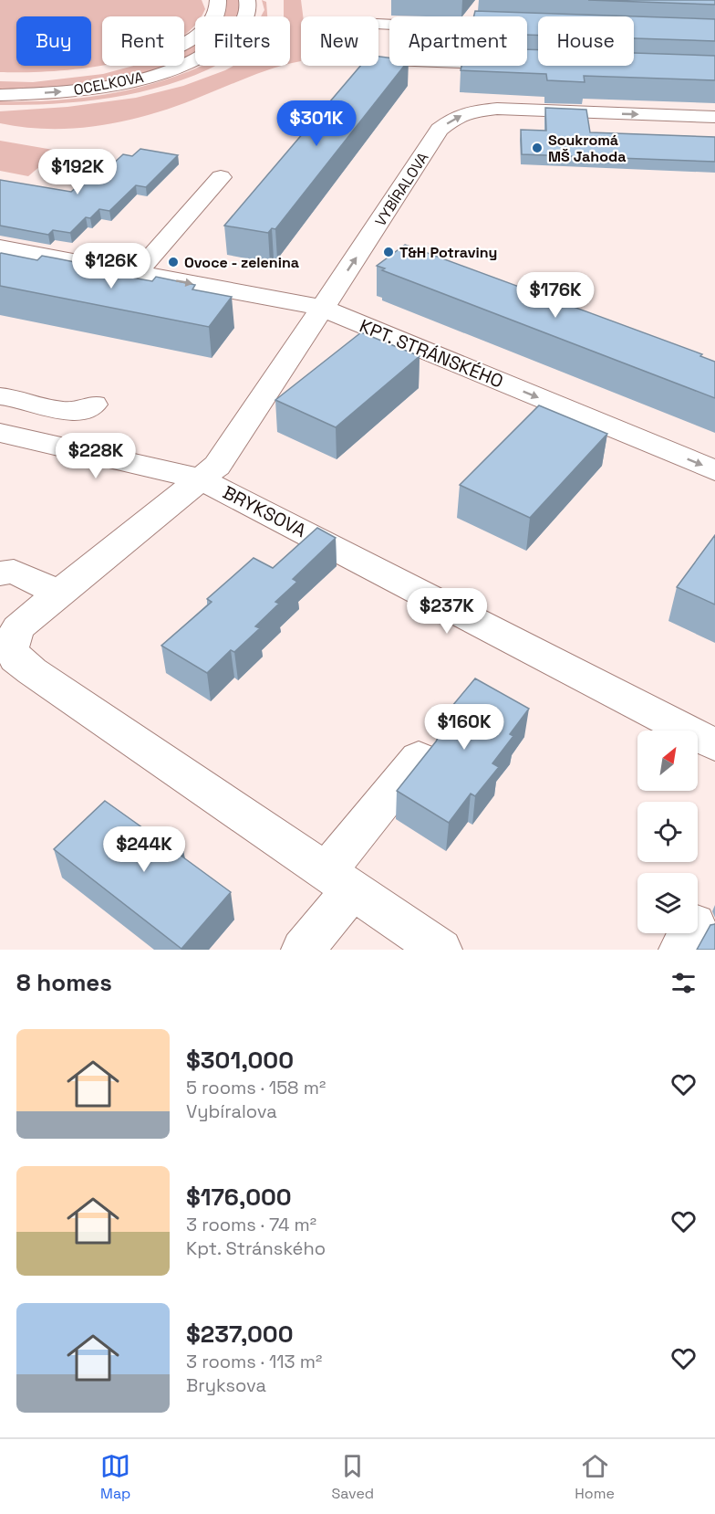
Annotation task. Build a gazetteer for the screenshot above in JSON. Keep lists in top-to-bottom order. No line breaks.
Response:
{"streets":{"street":["OCELKOVA","VYBÍRALOVA","KPT. STRÁNSKÉHO","BRYKSOVA"]},"crossings":[["VYBÍRALOVA","KPT. STRÁNSKÉHO"],["VYBÍRALOVA","BRYKSOVA"]],"one_way":["KPT. STRÁNSKÉHO"],"places":["Soukromá MŠ Jahoda","T&H Potraviny","Ovoce - zelenina"],"north":"top right","page":{"chip":["Buy","Rent","Filters","New","Apartment","House"],"price":["$301K","$192K","$126K","$176K","$228K","$237K","$160K","$244K"],"heading":"8 homes","list":[{"name":"$301,000","note":"5 rooms · 158 m² · Vybíralova"},{"name":"$176,000","note":"3 rooms · 74 m² · Kpt. Stránského"},{"name":"$237,000","note":"3 rooms · 113 m² · Bryksova"}],"tabs":["Map","Saved","Home"]}}
